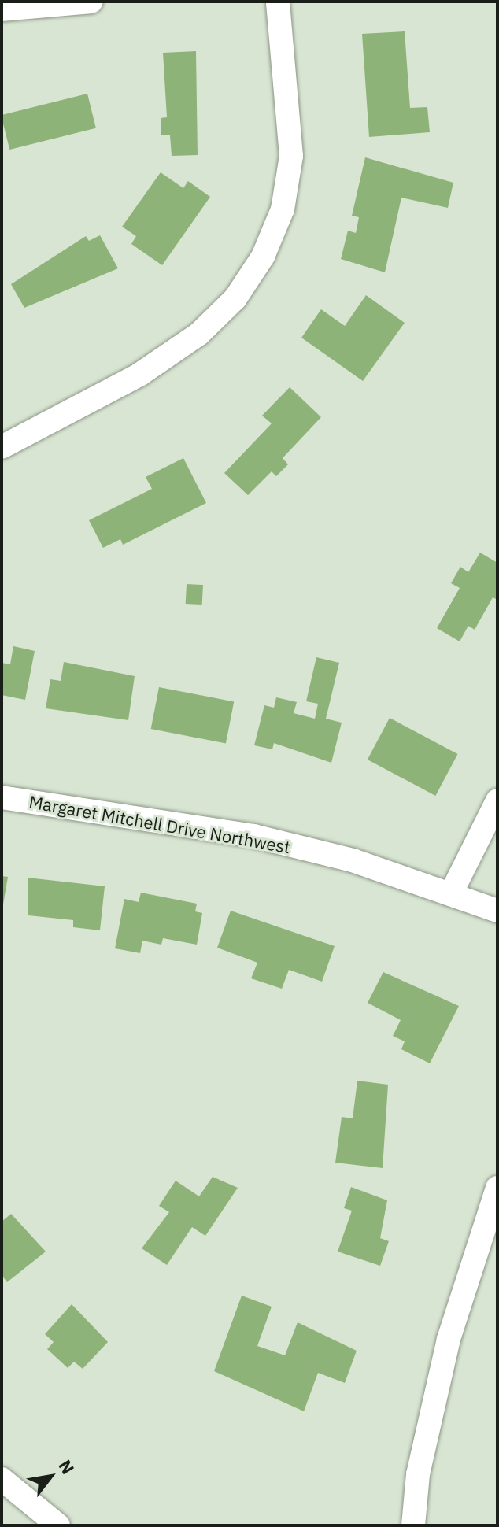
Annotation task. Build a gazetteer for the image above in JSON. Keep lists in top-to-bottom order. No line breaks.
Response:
{"streets":{"street":["Margaret Mitchell Drive Northwest"]},"north":"top right"}
